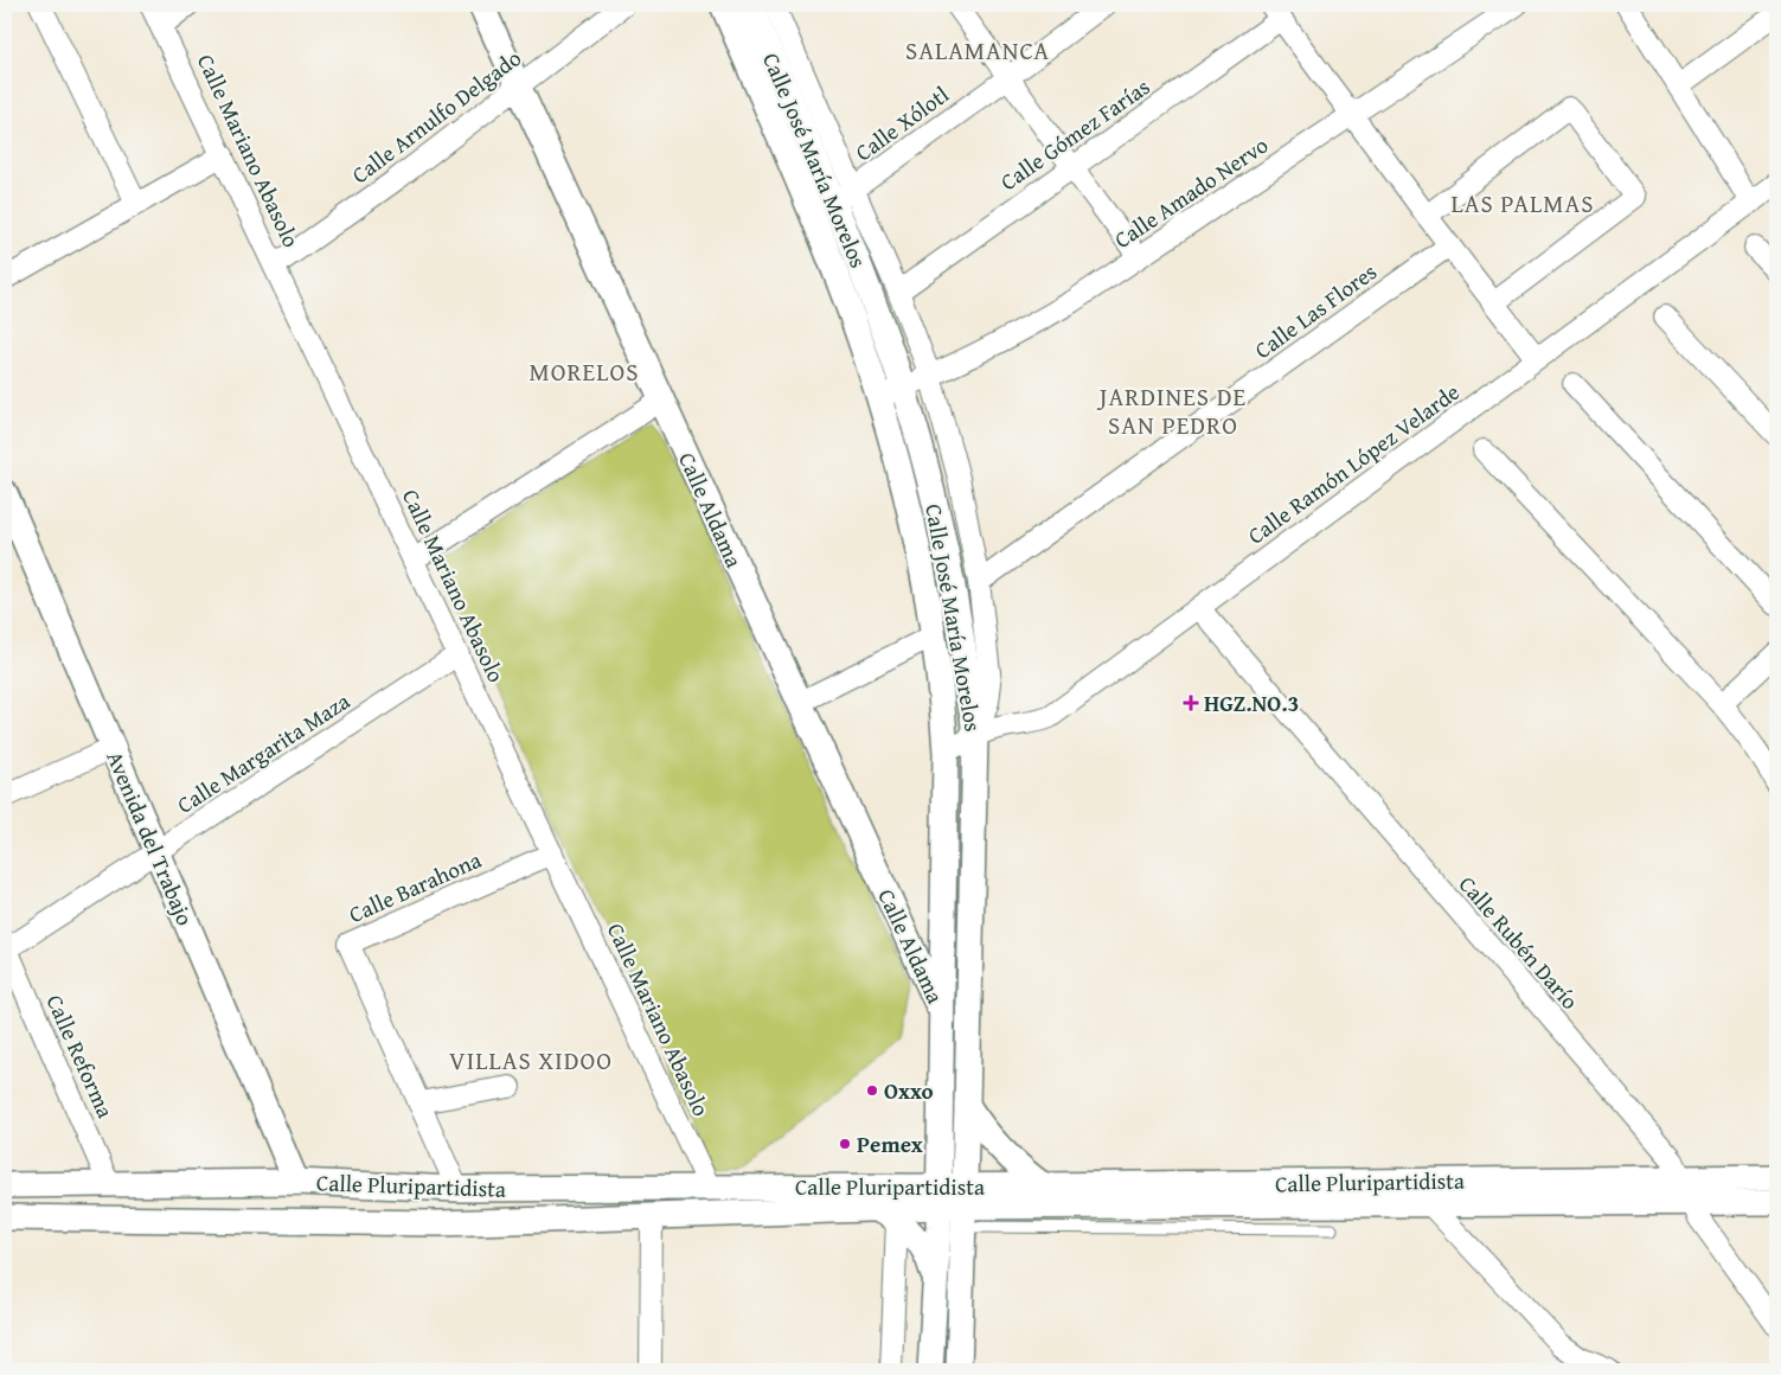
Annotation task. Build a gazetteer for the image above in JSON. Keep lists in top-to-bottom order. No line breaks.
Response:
{"streets":{"street":["Calle Arnulfo Delgado","Calle Xólotl","Calle Gómez Farías","Calle Mariano Abasolo","Calle José María Morelos","Calle Amado Nervo","Calle Las Flores","Calle Ramón López Velarde","Calle Aldama","Calle Margarita Maza","Avenida del Trabajo","Calle Barahona","Calle Rubén Darío","Calle Reforma","Calle Pluripartidista"]},"crossings":[["Calle Arnulfo Delgado","Calle Mariano Abasolo"],["Calle Arnulfo Delgado","Calle Aldama"],["Calle Xólotl","Calle José María Morelos"],["Calle Mariano Abasolo","Calle Margarita Maza"],["Calle Mariano Abasolo","Calle Barahona"],["Calle Mariano Abasolo","Calle Pluripartidista"],["Calle José María Morelos","Calle Amado Nervo"],["Calle José María Morelos","Calle Ramón López Velarde"],["Calle José María Morelos","Calle Aldama"],["Calle José María Morelos","Calle Pluripartidista"],["Calle Ramón López Velarde","Calle Rubén Darío"],["Calle Margarita Maza","Avenida del Trabajo"],["Calle Margarita Maza","Calle Reforma"],["Avenida del Trabajo","Calle Pluripartidista"],["Calle Barahona","Calle Pluripartidista"],["Calle Rubén Darío","Calle Pluripartidista"],["Calle Reforma","Calle Pluripartidista"]],"districts":["SALAMANCA","LAS PALMAS","MORELOS","JARDINES DE SAN PEDRO","VILLAS XIDOO"],"places":{"health":["HGZ.NO.3"],"other":["Oxxo","Pemex"]}}
